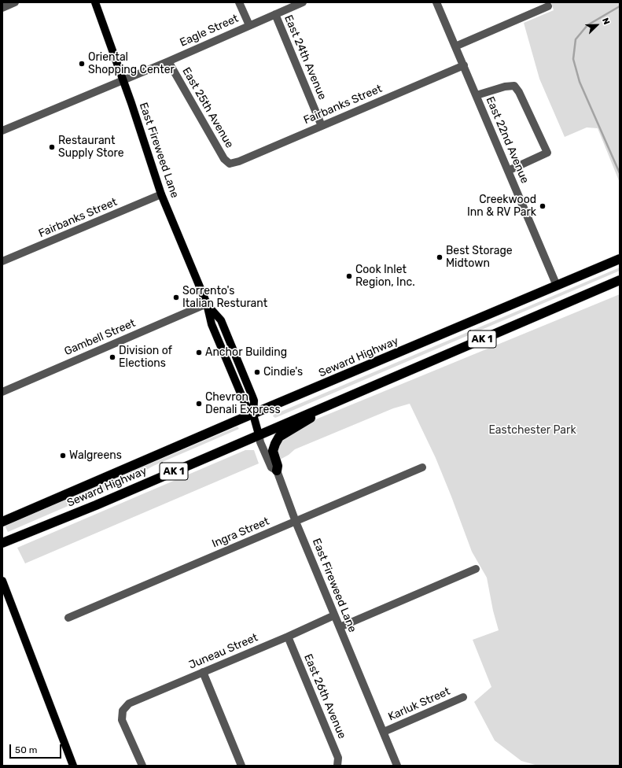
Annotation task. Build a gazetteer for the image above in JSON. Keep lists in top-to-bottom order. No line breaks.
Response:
{"streets":{"highway":["AK 1","Seward Highway"],"main road":["East Fireweed Lane"],"street":["Eagle Street","East 24th Avenue","Fairbanks Street","East 25th Avenue","East 22nd Avenue","Gambell Street","Ingra Street","Juneau Street","East 26th Avenue","Karluk Street"]},"crossings":[["Eagle Street","East 24th Avenue"],["Eagle Street","East 25th Avenue"],["Eagle Street","East Fireweed Lane"],["East 24th Avenue","Fairbanks Street"],["Fairbanks Street","East 25th Avenue"],["Fairbanks Street","East 22nd Avenue"],["Fairbanks Street","East Fireweed Lane"],["East 22nd Avenue","Seward Highway"],["East Fireweed Lane","Gambell Street"],["East Fireweed Lane","Seward Highway"],["East Fireweed Lane","Ingra Street"],["East Fireweed Lane","Juneau Street"],["East Fireweed Lane","Karluk Street"],["Juneau Street","East 26th Avenue"]],"parks":["Eastchester Park"],"places":["Oriental Shopping Center","Restaurant Supply Store","Creekwood Inn & RV Park","Best Storage Midtown","Cook Inlet Region, Inc.","Sorrento's Italian Resturant","Anchor Building","Division of Elections","Cindie's","Chevron Denali Express","Walgreens"],"scale_bar":"50 m","north":"top right"}
